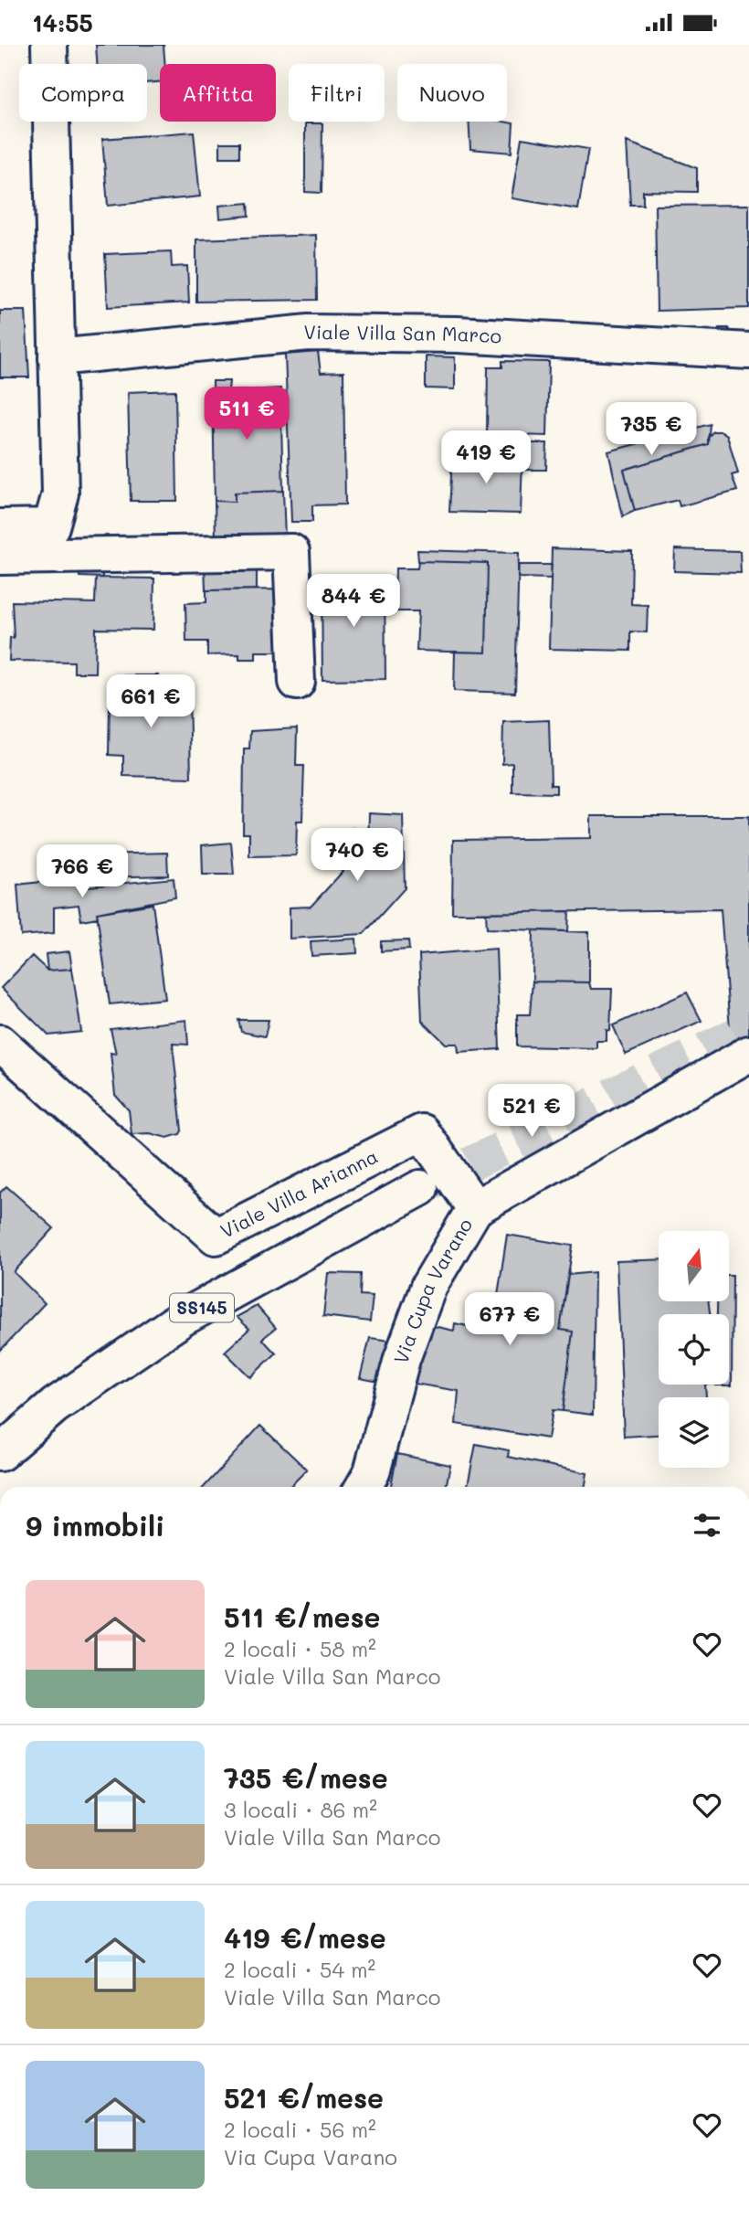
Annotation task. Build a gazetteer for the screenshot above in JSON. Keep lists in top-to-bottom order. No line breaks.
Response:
{"streets":{"main road":["Viale Villa San Marco","Viale Villa Arianna","Via Cupa Varano","SS145"]},"crossings":[["Viale Villa Arianna","Via Cupa Varano"]],"north":"top","page":{"status":"14:55","chip":["Compra","Affitta","Filtri","Nuovo"],"price":["511 €","735 €","419 €","844 €","661 €","740 €","766 €","521 €","677 €"],"heading":"9 immobili","list":[{"name":"511 €/mese","note":"2 locali · 58 m² · Viale Villa San Marco"},{"name":"735 €/mese","note":"3 locali · 86 m² · Viale Villa San Marco"},{"name":"419 €/mese","note":"2 locali · 54 m² · Viale Villa San Marco"},{"name":"521 €/mese","note":"2 locali · 56 m² · Via Cupa Varano"}]}}
